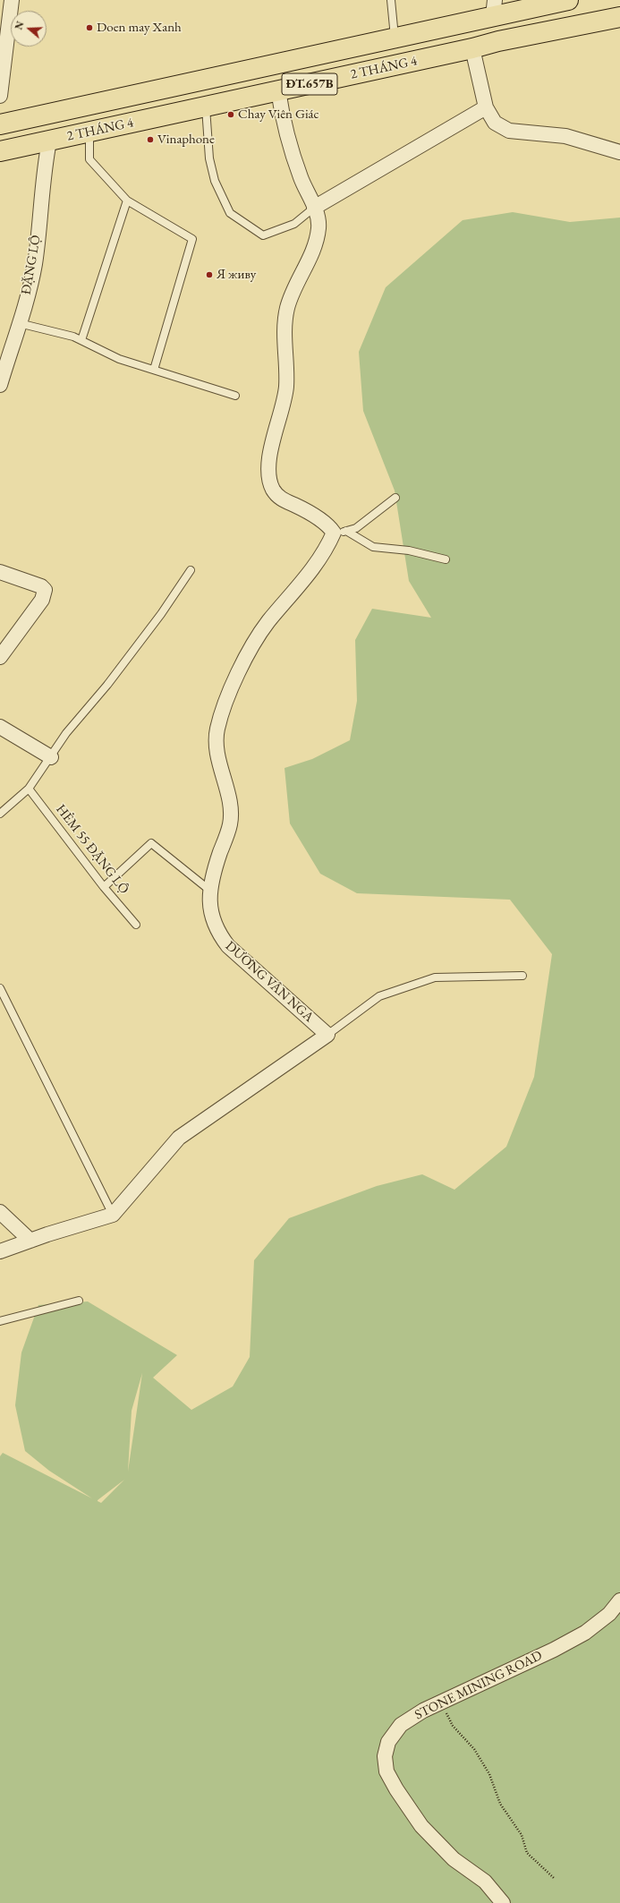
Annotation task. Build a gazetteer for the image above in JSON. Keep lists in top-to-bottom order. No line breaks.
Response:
{"streets":{"main road":["2 THÁNG 4","ĐT.657B"],"street":["ĐẶNG LỘ","DƯƠNG VÂN NGA","STONE MINING ROAD"],"lane":["HẺM 55 ĐẶNG LỘ"]},"crossings":[["2 THÁNG 4","ĐẶNG LỘ"]],"places":["Doen may Xanh","Chay Viên Giác","Vinaphone","Я живу"],"north":"left"}
